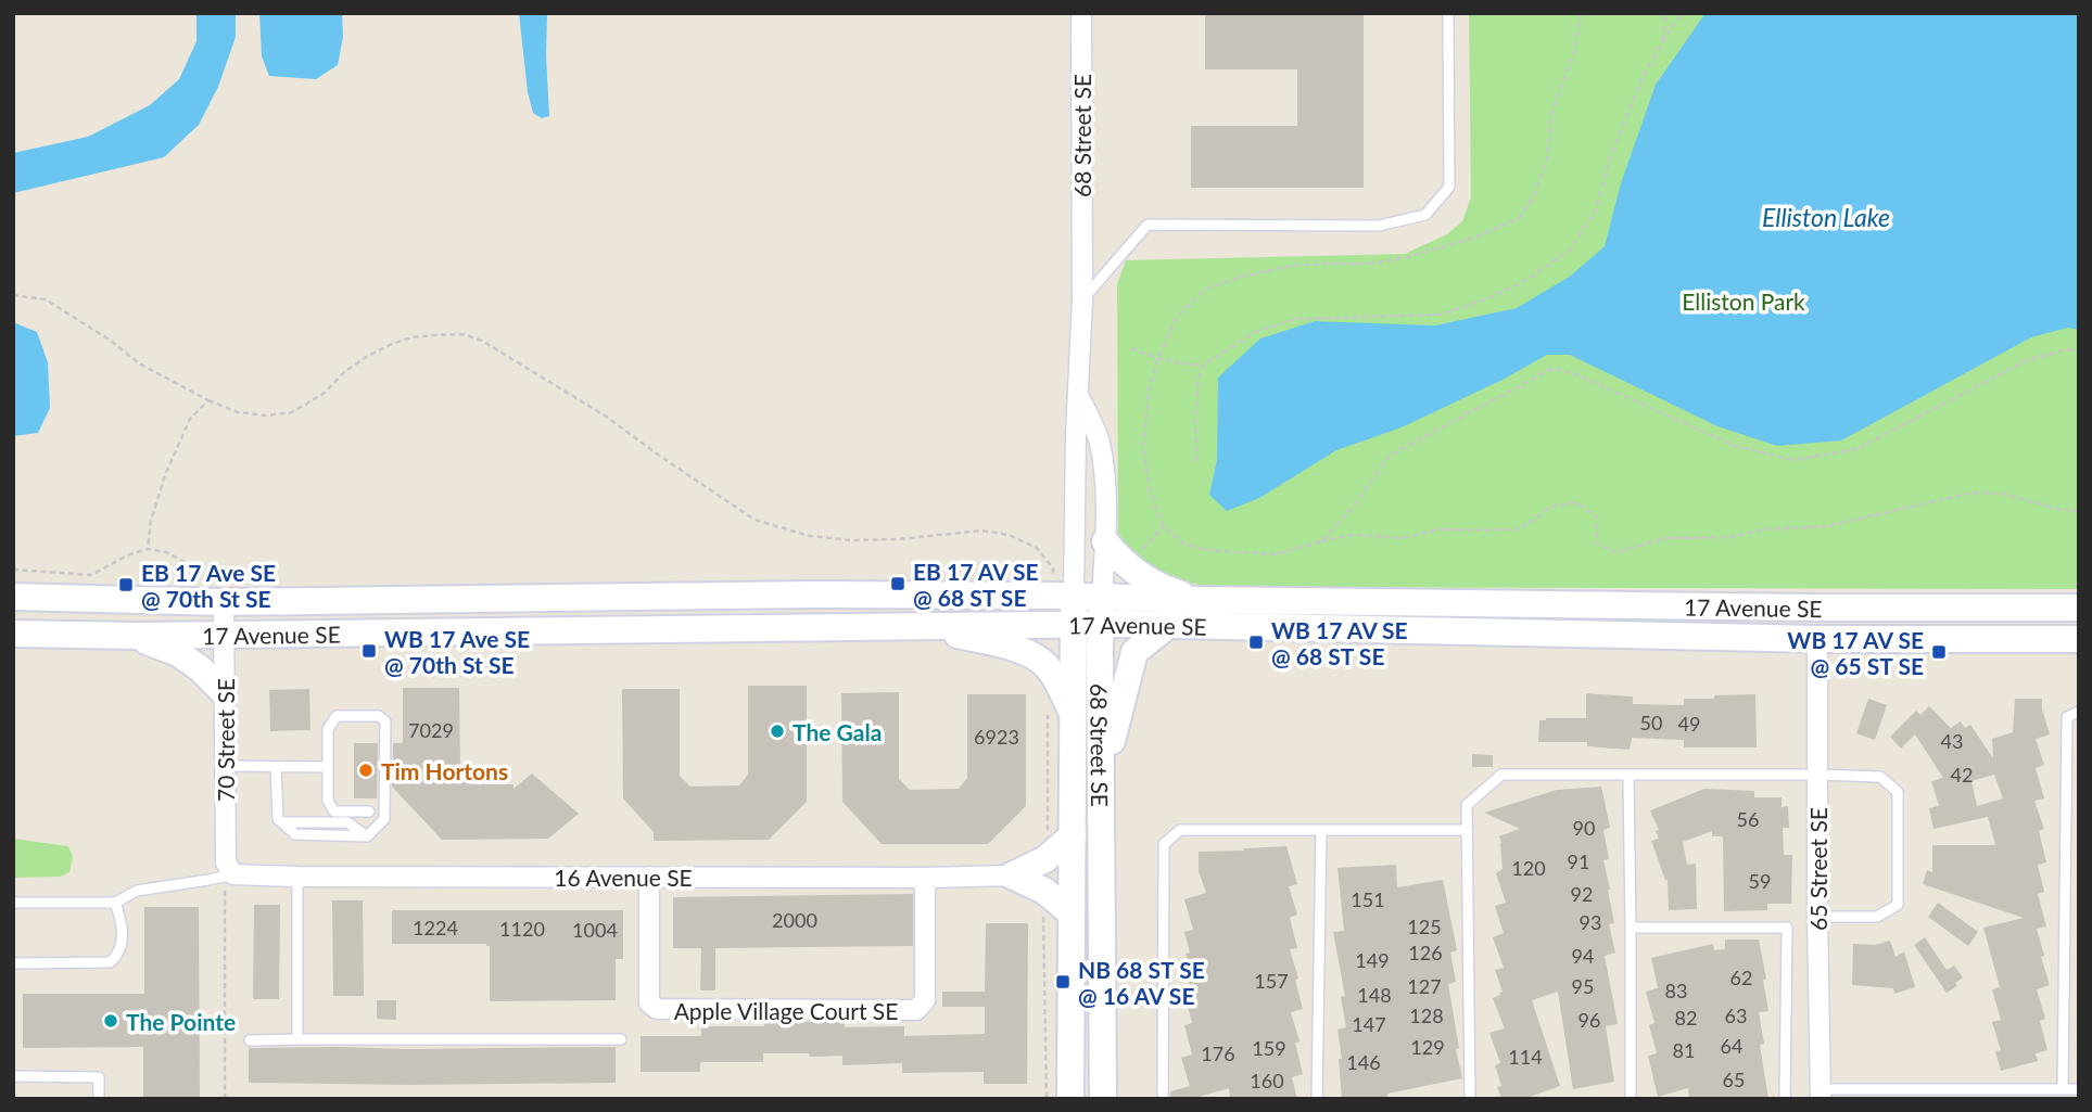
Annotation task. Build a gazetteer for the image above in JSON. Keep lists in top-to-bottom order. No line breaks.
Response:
{"streets":{"main road":["68 Street SE","17 Avenue SE"],"street":["70 Street SE","65 Street SE","16 Avenue SE","Apple Village Court SE"]},"crossings":[["68 Street SE","17 Avenue SE"],["17 Avenue SE","70 Street SE"],["17 Avenue SE","65 Street SE"],["70 Street SE","16 Avenue SE"],["16 Avenue SE","Apple Village Court SE"]],"water":["Elliston Lake"],"parks":["Elliston Park"],"places":{"transit":["EB 17 AV SE @ 68 ST SE","EB 17 Ave SE @ 70th St SE","WB 17 AV SE @ 68 ST SE","WB 17 Ave SE @ 70th St SE","WB 17 AV SE @ 65 ST SE","NB 68 ST SE @ 16 AV SE"],"other":["The Gala","Tim Hortons","The Pointe"]},"house_numbers":["50","49","7029","6923","43","42","56","90","91","120","59","92","151","2000","93","125","1224","1120","1004","126","94","149","62","157","127","95","83","148","128","63","82","96","147","64","129","159","81","176","114","146","65","160"]}
